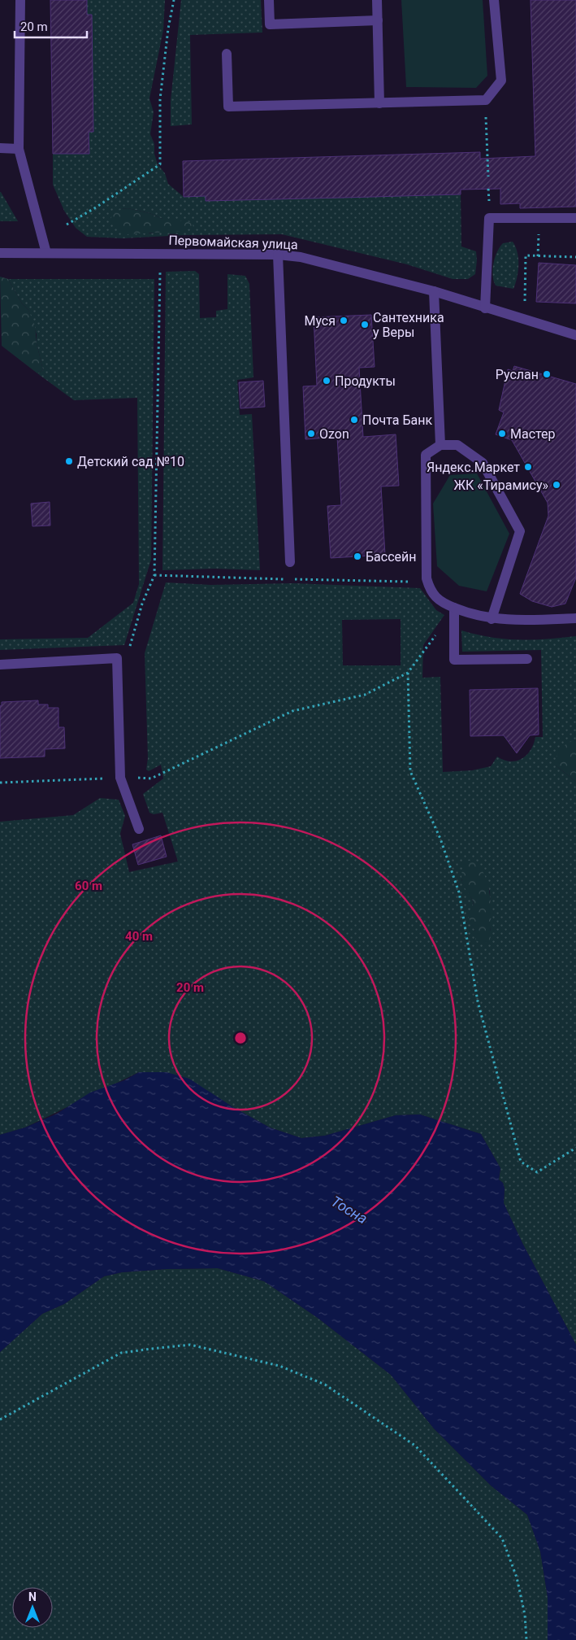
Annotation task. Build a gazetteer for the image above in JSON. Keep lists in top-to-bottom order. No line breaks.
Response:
{"streets":{"street":["Первомайская улица"]},"water":["Тосна"],"places":["Муся","Сантехника у Веры","Руслан","Продукты","Почта Банк","Ozon","Мастер","Детский сад №10","Яндекс.Маркет","ЖК «Тирамису»","Бассейн"],"scale_bar":"20 m","north":"top","rings":["60 m","40 m","20 m"]}
